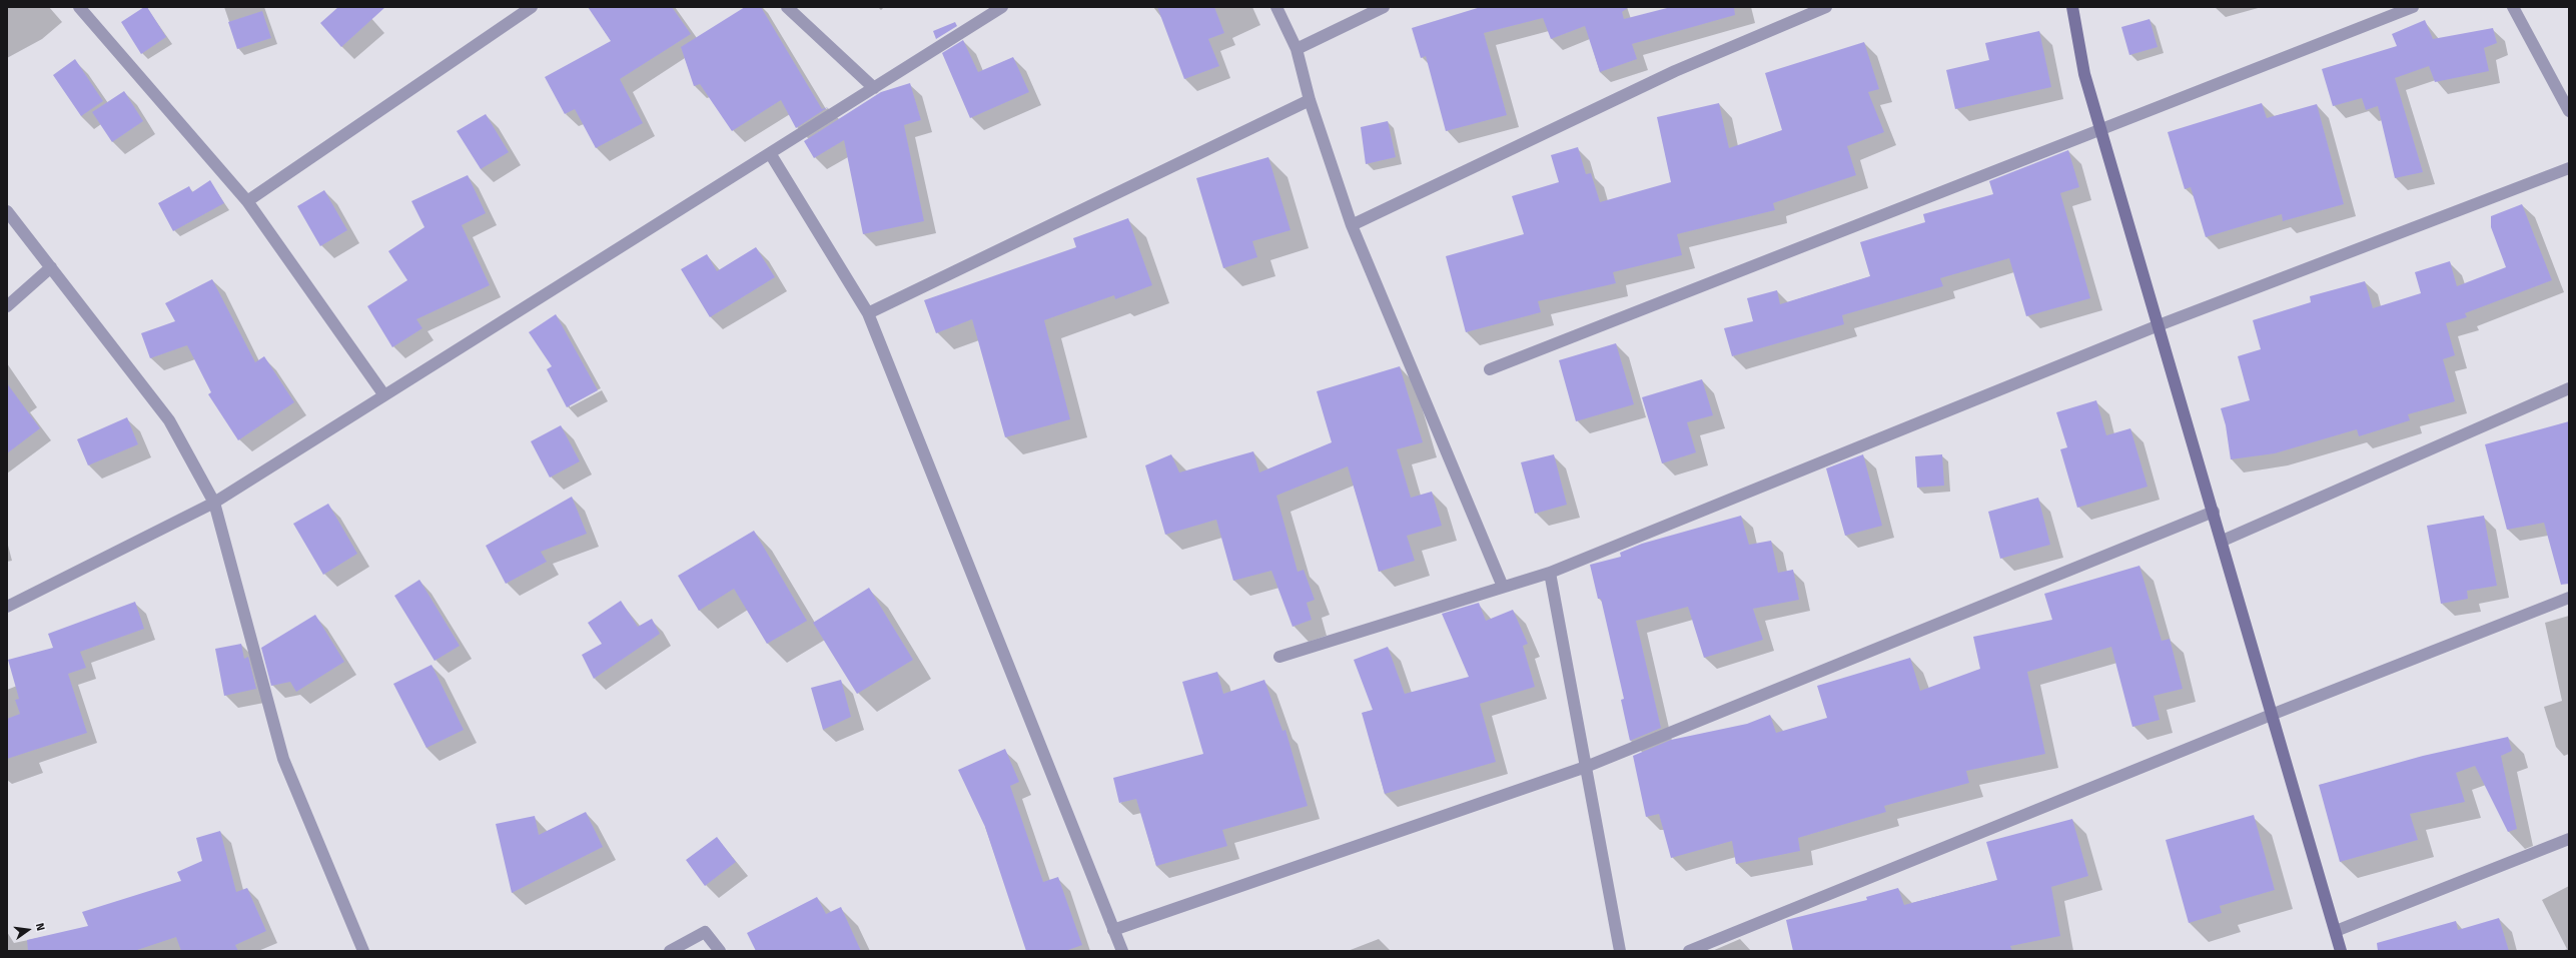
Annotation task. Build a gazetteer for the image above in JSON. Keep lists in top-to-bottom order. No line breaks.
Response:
{"north":"right"}
